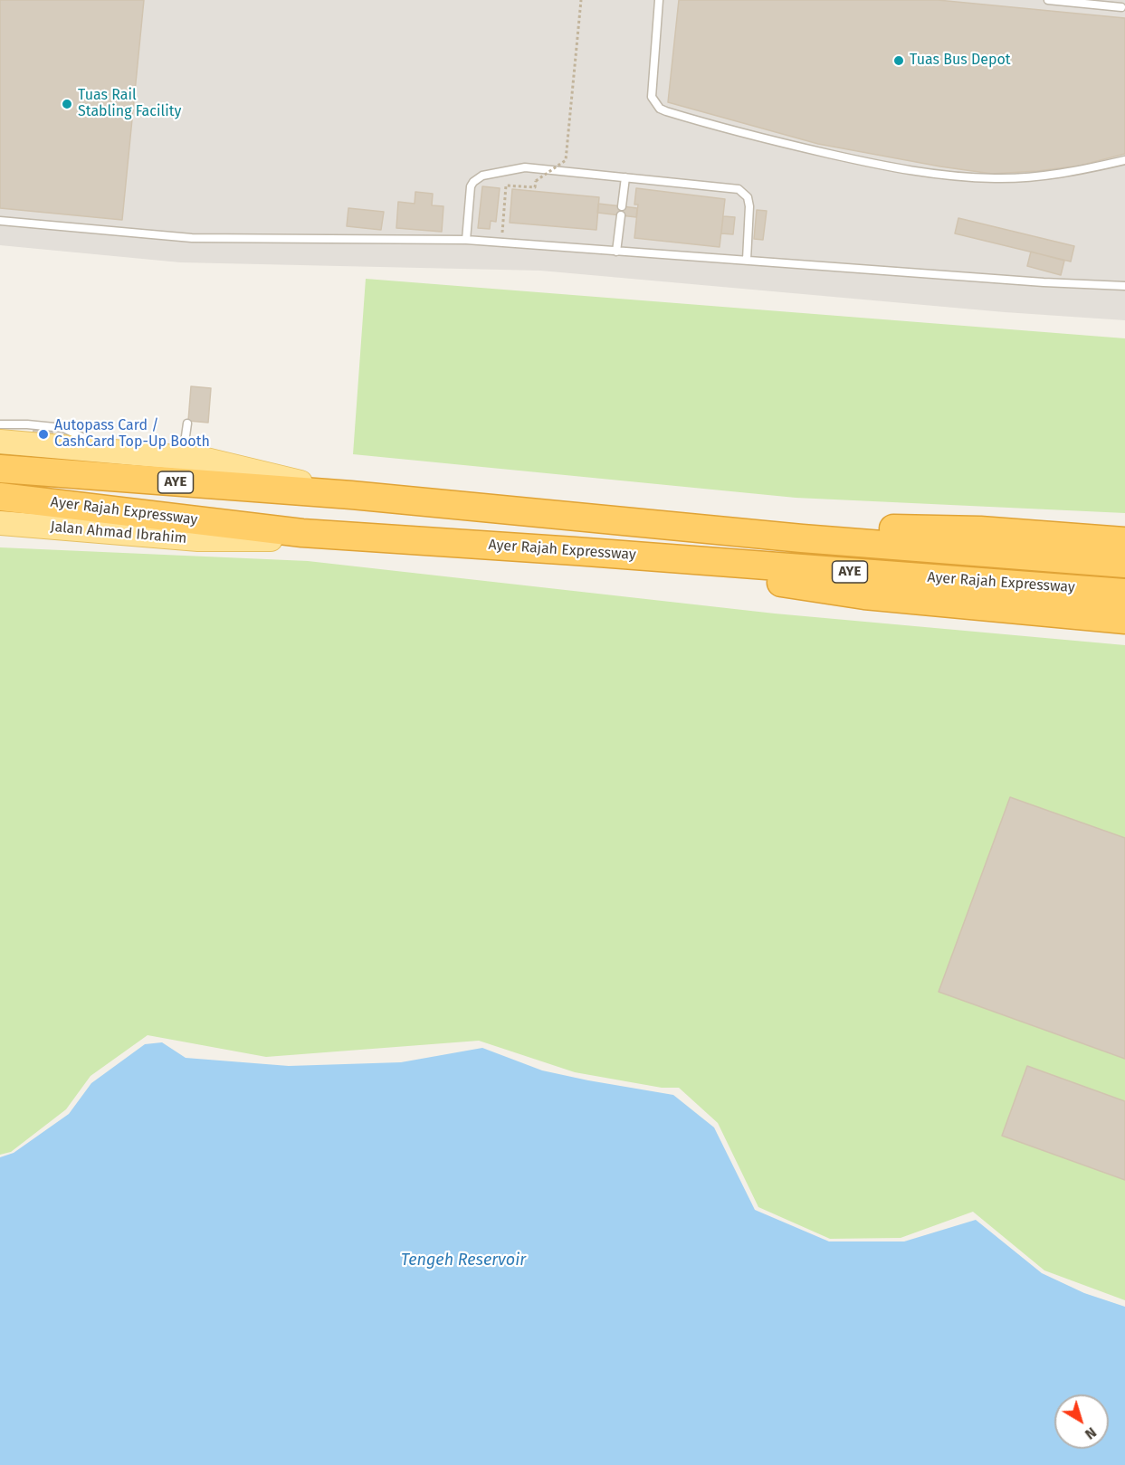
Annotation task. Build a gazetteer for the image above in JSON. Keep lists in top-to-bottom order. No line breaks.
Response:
{"streets":{"highway":["AYE","Ayer Rajah Expressway"],"main road":["Jalan Ahmad Ibrahim"]},"crossings":[["Ayer Rajah Expressway","Jalan Ahmad Ibrahim"]],"water":["Tengeh Reservoir"],"places":["Tuas Bus Depot","Tuas Rail Stabling Facility","Autopass Card / CashCard Top-Up Booth"],"north":"bottom right"}
